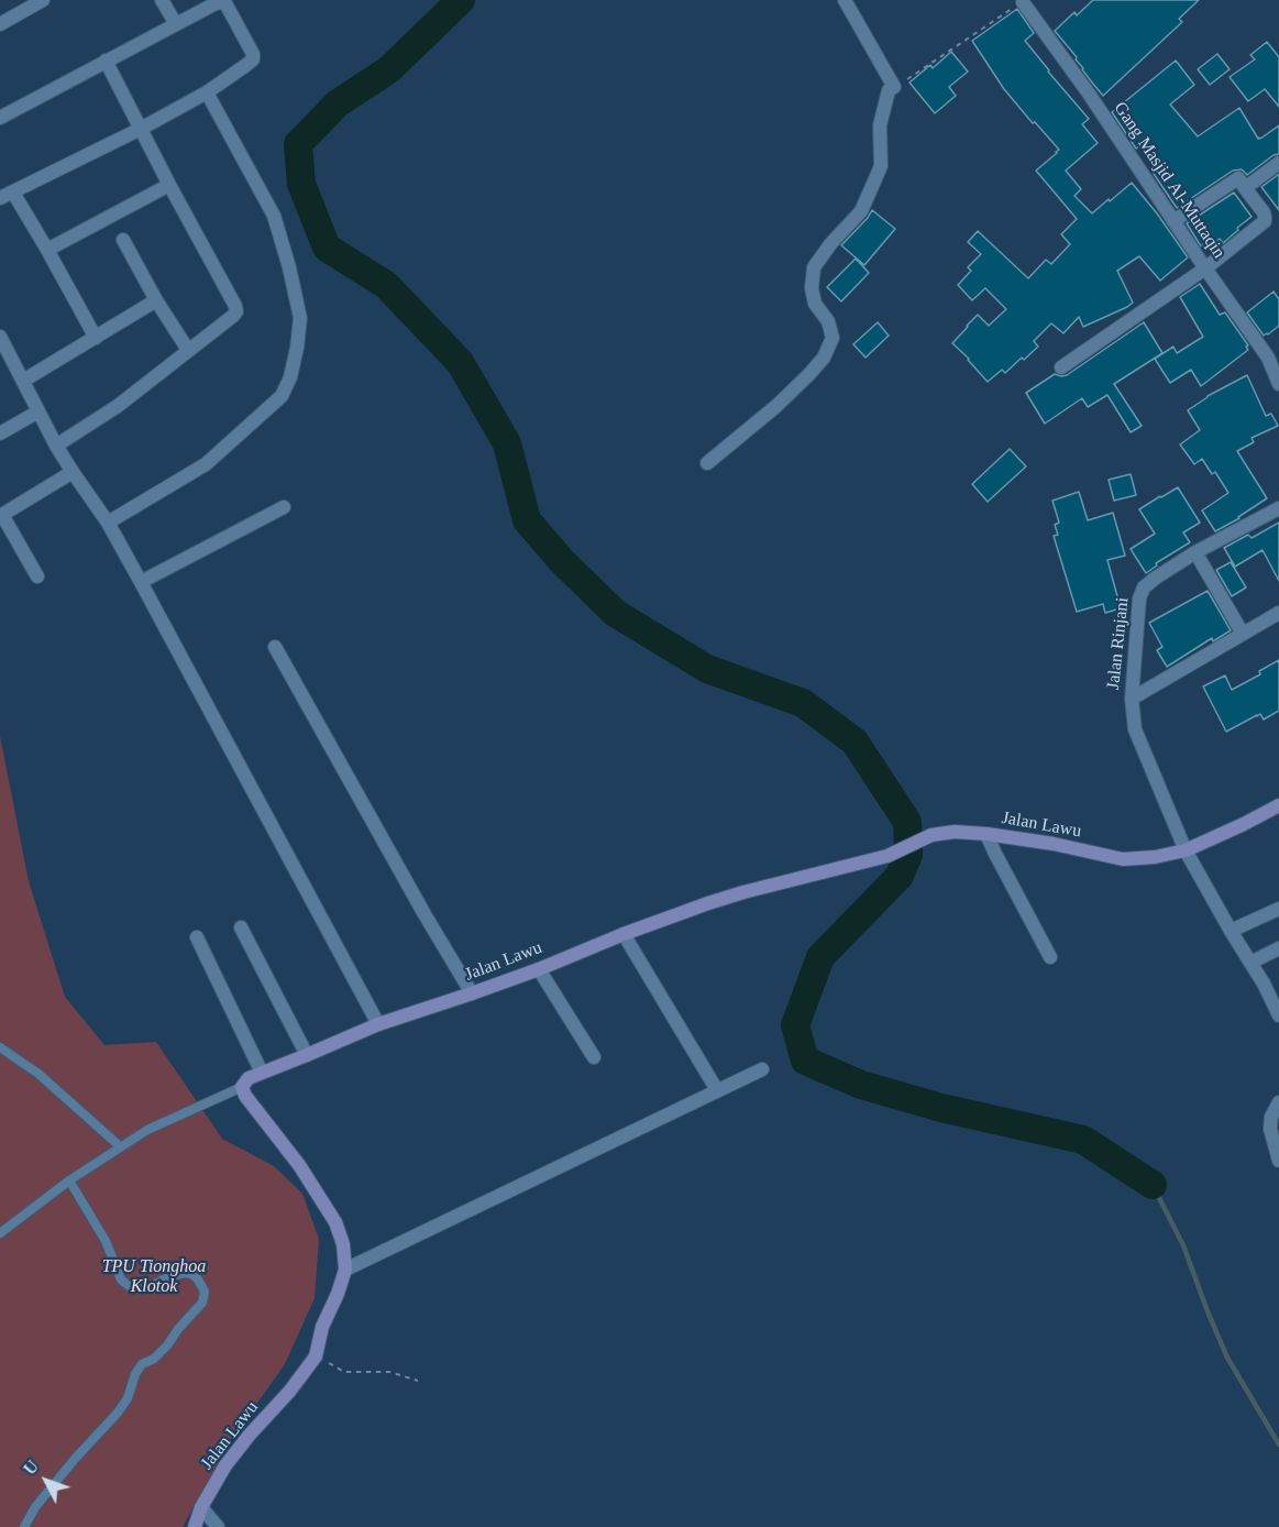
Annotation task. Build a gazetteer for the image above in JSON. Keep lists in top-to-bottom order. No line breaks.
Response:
{"streets":{"street":["Gang Masjid Al-Muttaqin","Jalan Rinjani","Jalan Lawu"]},"crossings":[["Jalan Rinjani","Jalan Lawu"]],"parks":["TPU Tionghoa Klotok"],"north":"top left"}
